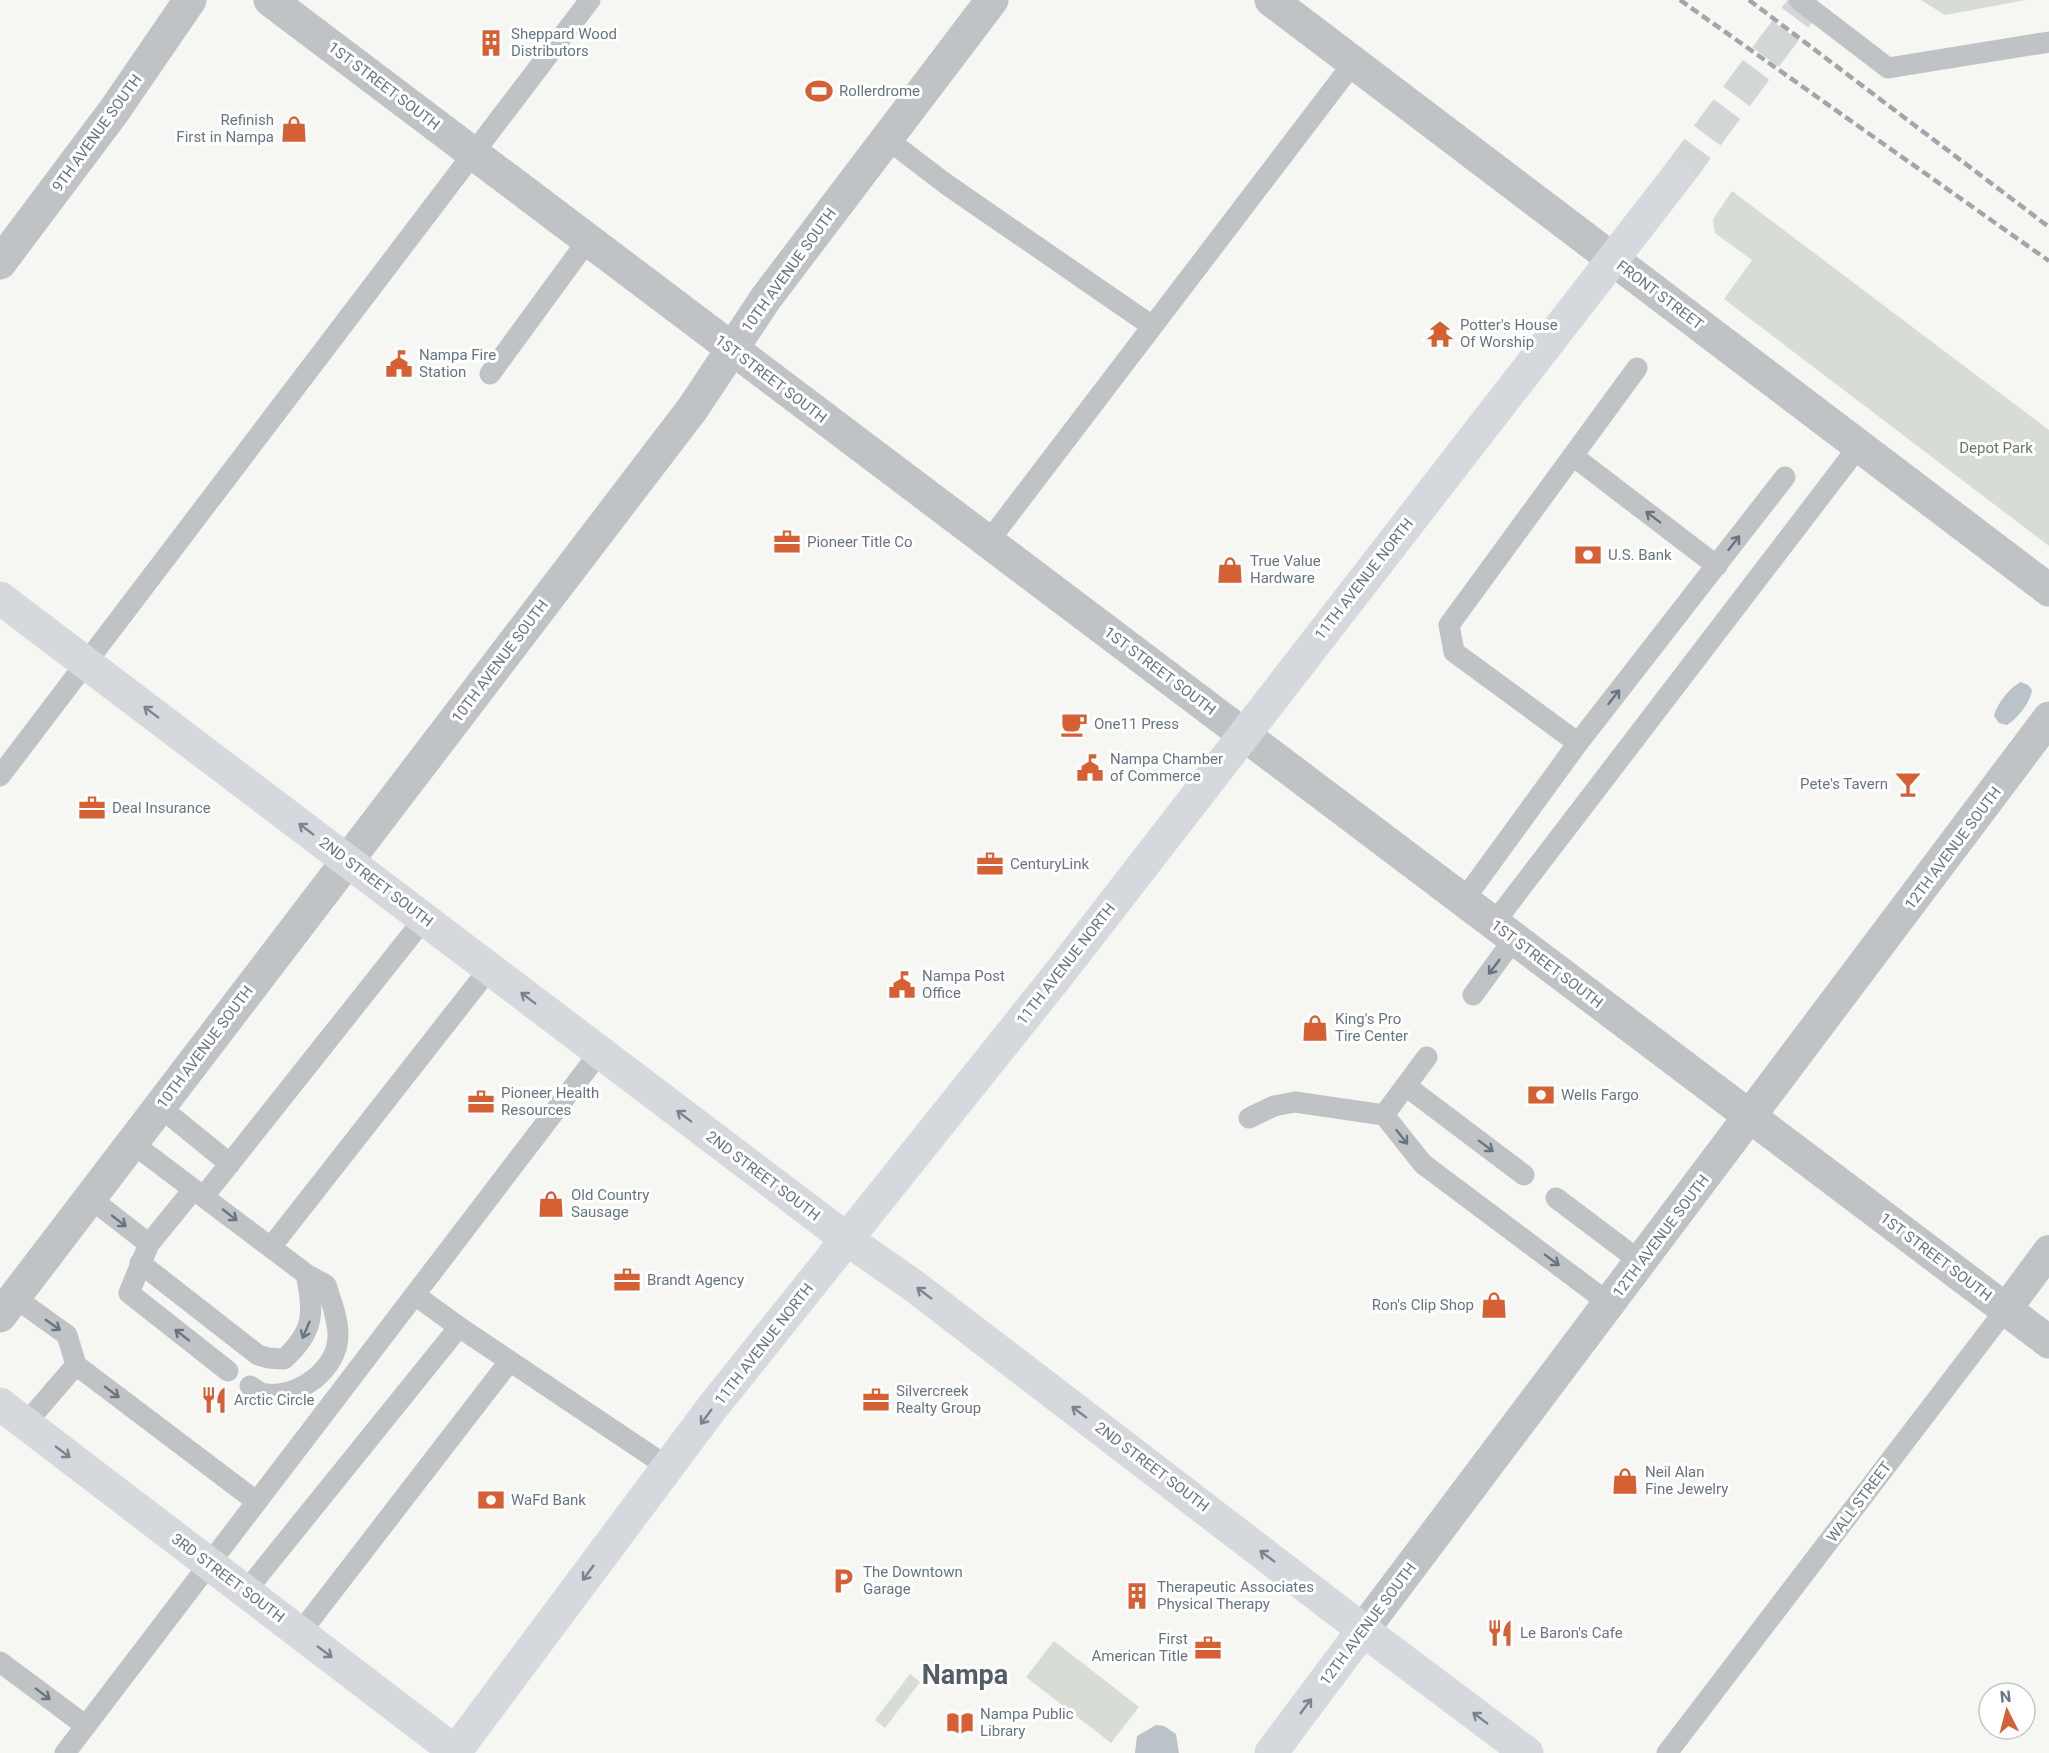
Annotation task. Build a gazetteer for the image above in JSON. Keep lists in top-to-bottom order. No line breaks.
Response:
{"streets":{"main road":["11TH AVENUE NORTH","12TH AVENUE SOUTH","2ND STREET SOUTH","3RD STREET SOUTH"],"street":["1ST STREET SOUTH","9TH AVENUE SOUTH","10TH AVENUE SOUTH","FRONT STREET","WALL STREET"]},"crossings":[["1ST STREET SOUTH","10TH AVENUE SOUTH"],["1ST STREET SOUTH","11TH AVENUE NORTH"],["1ST STREET SOUTH","12TH AVENUE SOUTH"],["1ST STREET SOUTH","WALL STREET"],["10TH AVENUE SOUTH","2ND STREET SOUTH"],["11TH AVENUE NORTH","2ND STREET SOUTH"],["11TH AVENUE NORTH","3RD STREET SOUTH"],["12TH AVENUE SOUTH","2ND STREET SOUTH"]],"one_way":["2ND STREET SOUTH","3RD STREET SOUTH"],"districts":["Nampa"],"parks":["Depot Park"],"places":{"building":["Sheppard Wood Distributors","Therapeutic Associates Physical Therapy"],"sports":["Rollerdrome"],"shop":["Refinish First in Nampa","True Value Hardware","King's Pro Tire Center","Old Country Sausage","Ron's Clip Shop","Neil Alan Fine Jewelry"],"temple":["Potter's House Of Worship"],"public building":["Nampa Fire Station","Nampa Chamber of Commerce","Nampa Post Office"],"office":["Pioneer Title Co","Deal Insurance","CenturyLink","Pioneer Health Resources","Brandt Agency","Silvercreek Realty Group","First American Title"],"bank":["U.S. Bank","Wells Fargo","WaFd Bank"],"cafe":["One11 Press"],"bar":["Pete's Tavern"],"restaurant":["Arctic Circle","Le Baron's Cafe"],"parking":["The Downtown Garage"],"library":["Nampa Public Library"]},"north":"top"}
